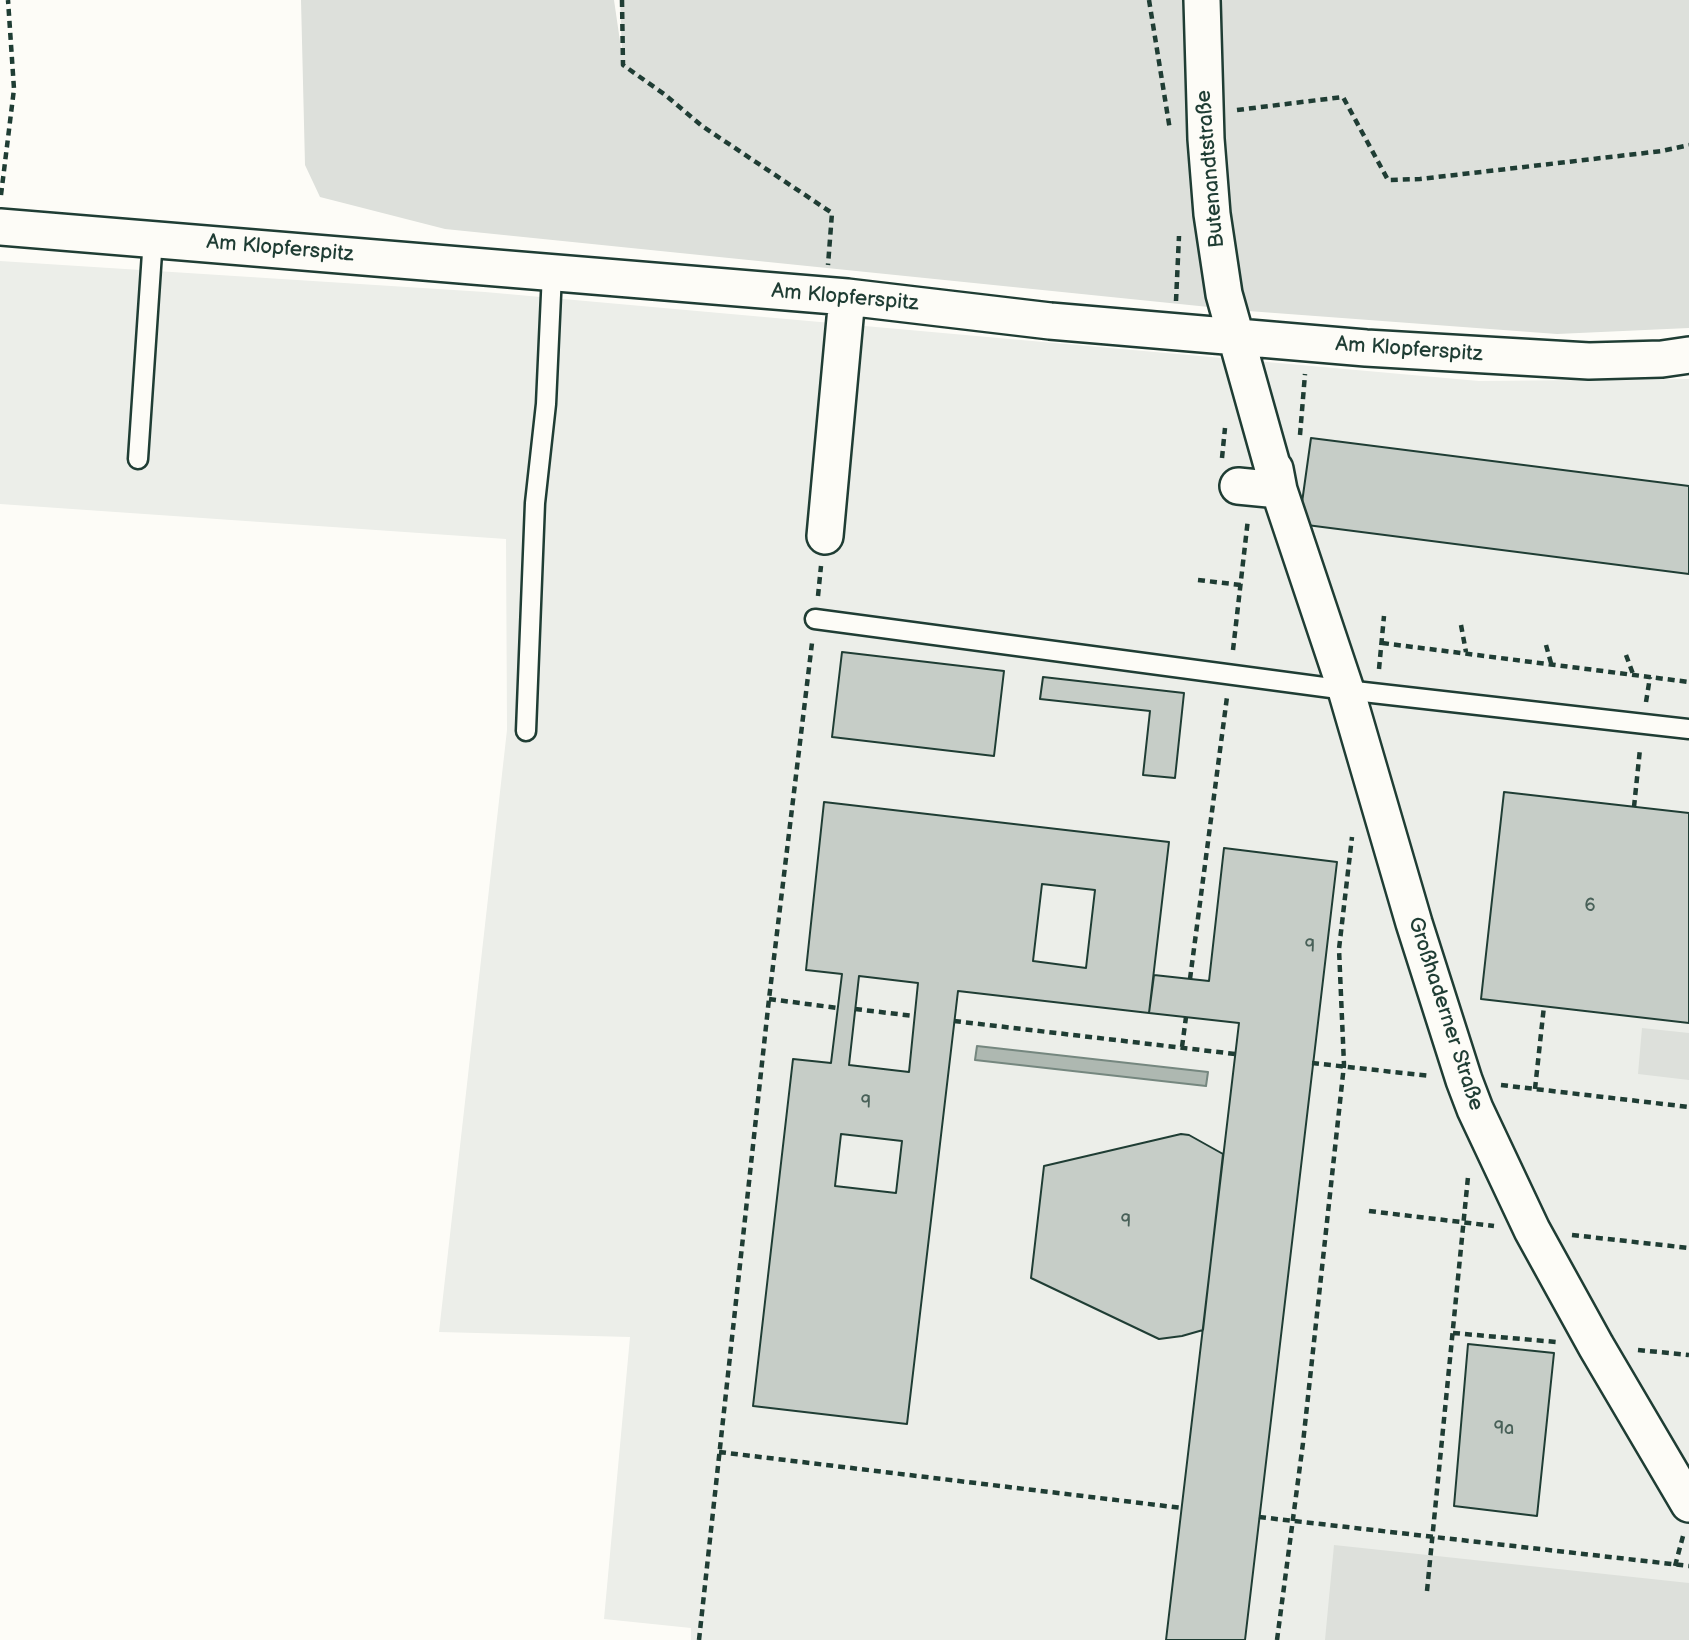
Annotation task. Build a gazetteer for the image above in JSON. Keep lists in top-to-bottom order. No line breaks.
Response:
{"streets":{"street":["Butenandtstraße","Am Klopferspitz","Großhaderner Straße"]},"crossings":[["Butenandtstraße","Am Klopferspitz"],["Butenandtstraße","Großhaderner Straße"],["Am Klopferspitz","Großhaderner Straße"]],"house_numbers":["6","9","9","9","9a"]}
